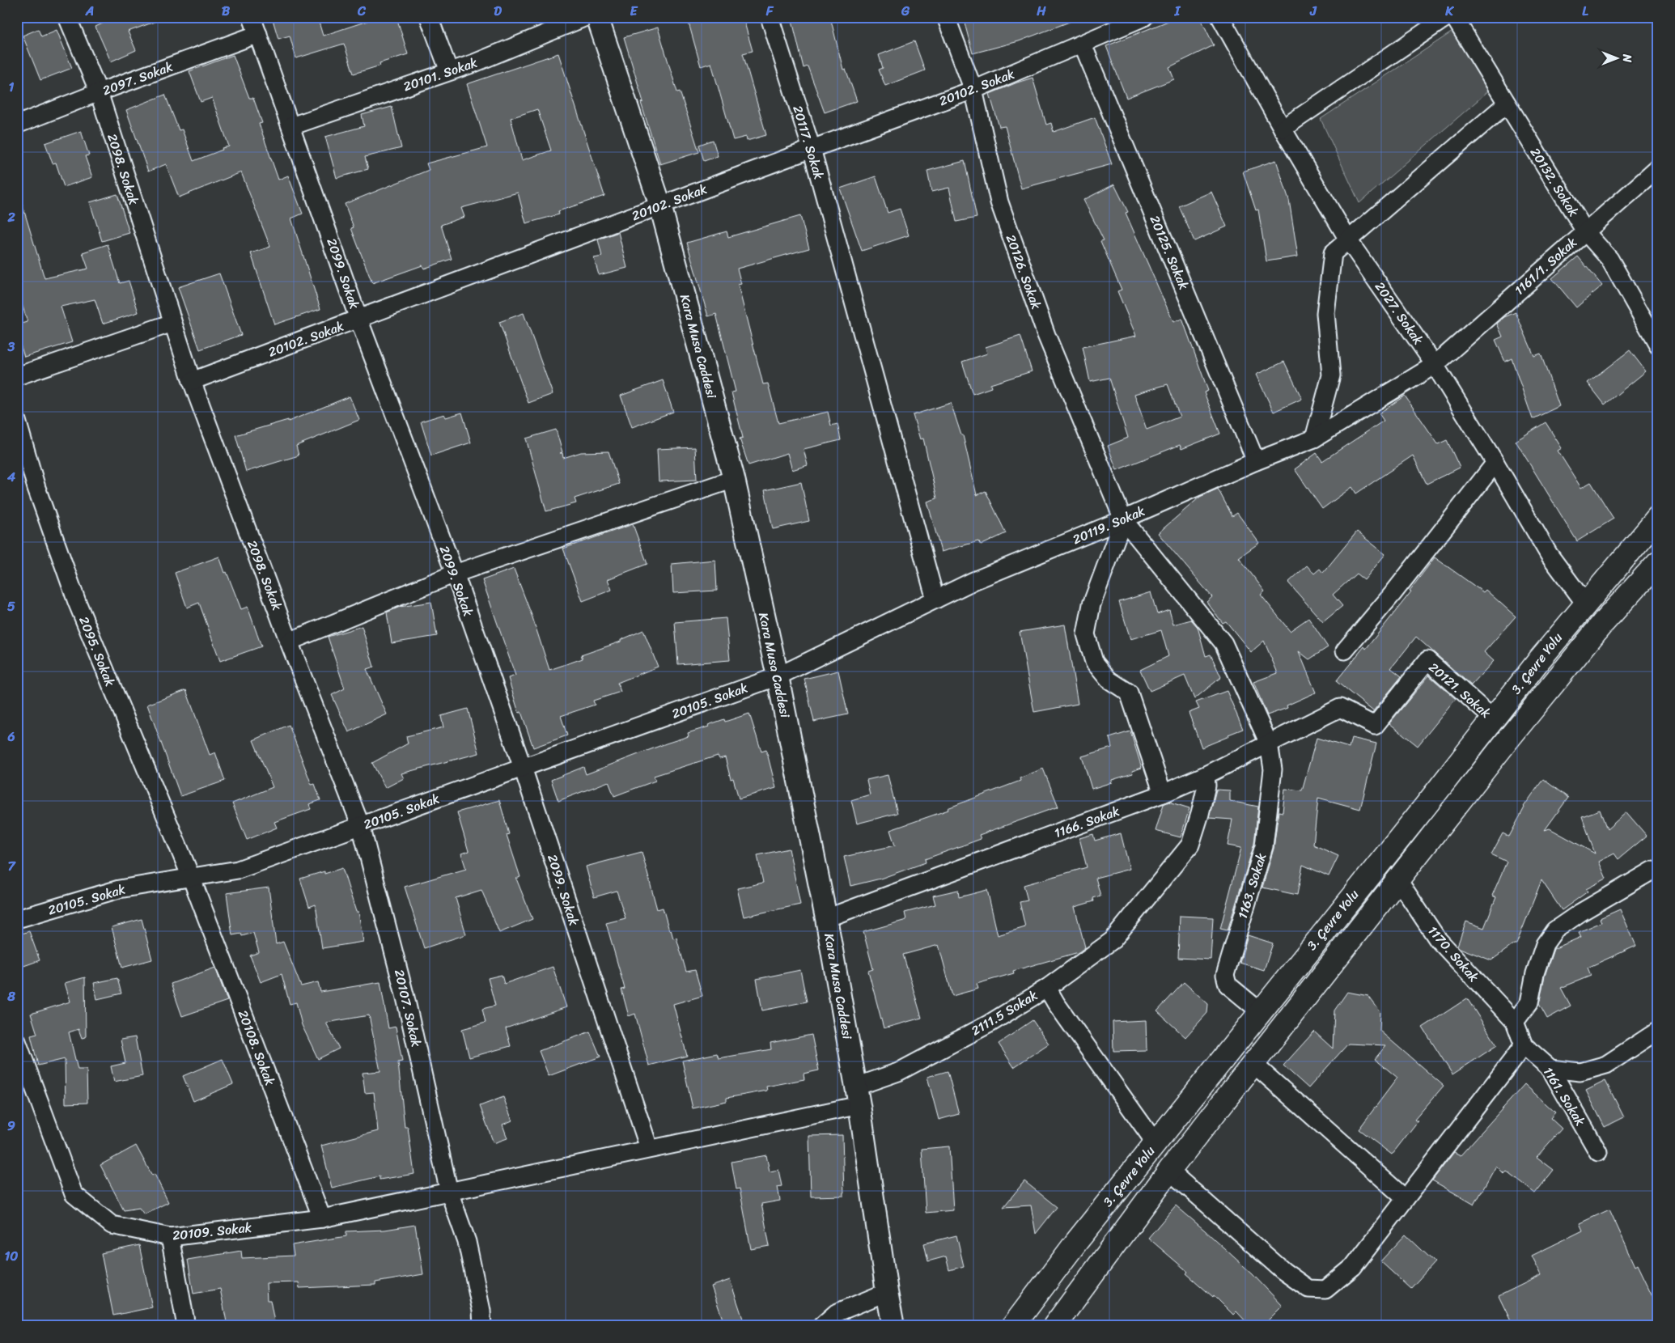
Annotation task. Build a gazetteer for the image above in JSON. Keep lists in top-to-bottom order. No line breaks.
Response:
{"streets":{"main road":["3. Çevre Yolu"],"street":["20101. Sokak","2097. Sokak","20102. Sokak","20117. Sokak","2098. Sokak","20132. Sokak","20125. Sokak","1161/1. Sokak","20126. Sokak","2099. Sokak","2027. Sokak","Kara Musa Caddesi","20119. Sokak","2095. Sokak","20121. Sokak","20105. Sokak","1166. Sokak","1163. Sokak","1170. Sokak","20107. Sokak","2111.5 Sokak","20108. Sokak","1161. Sokak","20109. Sokak"]},"crossings":[["20101. Sokak","2099. Sokak"],["2097. Sokak","2098. Sokak"],["2097. Sokak","2099. Sokak"],["20102. Sokak","20117. Sokak"],["20102. Sokak","2098. Sokak"],["20102. Sokak","20125. Sokak"],["20102. Sokak","20126. Sokak"],["20102. Sokak","2099. Sokak"],["20102. Sokak","Kara Musa Caddesi"],["20117. Sokak","20119. Sokak"],["2098. Sokak","20105. Sokak"],["2098. Sokak","20107. Sokak"],["20132. Sokak","1161/1. Sokak"],["20125. Sokak","20119. Sokak"],["1161/1. Sokak","2027. Sokak"],["1161/1. Sokak","20119. Sokak"],["20126. Sokak","20119. Sokak"],["20126. Sokak","1166. Sokak"],["20126. Sokak","1163. Sokak"],["2099. Sokak","20105. Sokak"],["2099. Sokak","2111.5 Sokak"],["2099. Sokak","20109. Sokak"],["2027. Sokak","20119. Sokak"],["2027. Sokak","3. Çevre Yolu"],["Kara Musa Caddesi","20119. Sokak"],["Kara Musa Caddesi","20105. Sokak"],["Kara Musa Caddesi","1166. Sokak"],["Kara Musa Caddesi","2111.5 Sokak"],["20119. Sokak","20105. Sokak"],["2095. Sokak","20105. Sokak"],["2095. Sokak","20108. Sokak"],["3. Çevre Yolu","20121. Sokak"],["3. Çevre Yolu","1163. Sokak"],["3. Çevre Yolu","1170. Sokak"],["3. Çevre Yolu","2111.5 Sokak"],["20121. Sokak","1166. Sokak"],["20105. Sokak","20107. Sokak"],["20105. Sokak","20108. Sokak"],["1166. Sokak","1163. Sokak"],["20107. Sokak","20109. Sokak"],["2111.5 Sokak","20109. Sokak"],["20108. Sokak","20109. Sokak"]],"north":"right","grid":{"columns":["A","B","C","D","E","F","G","H","I","J","K","L"],"rows":["1","2","3","4","5","6","7","8","9","10"]}}
